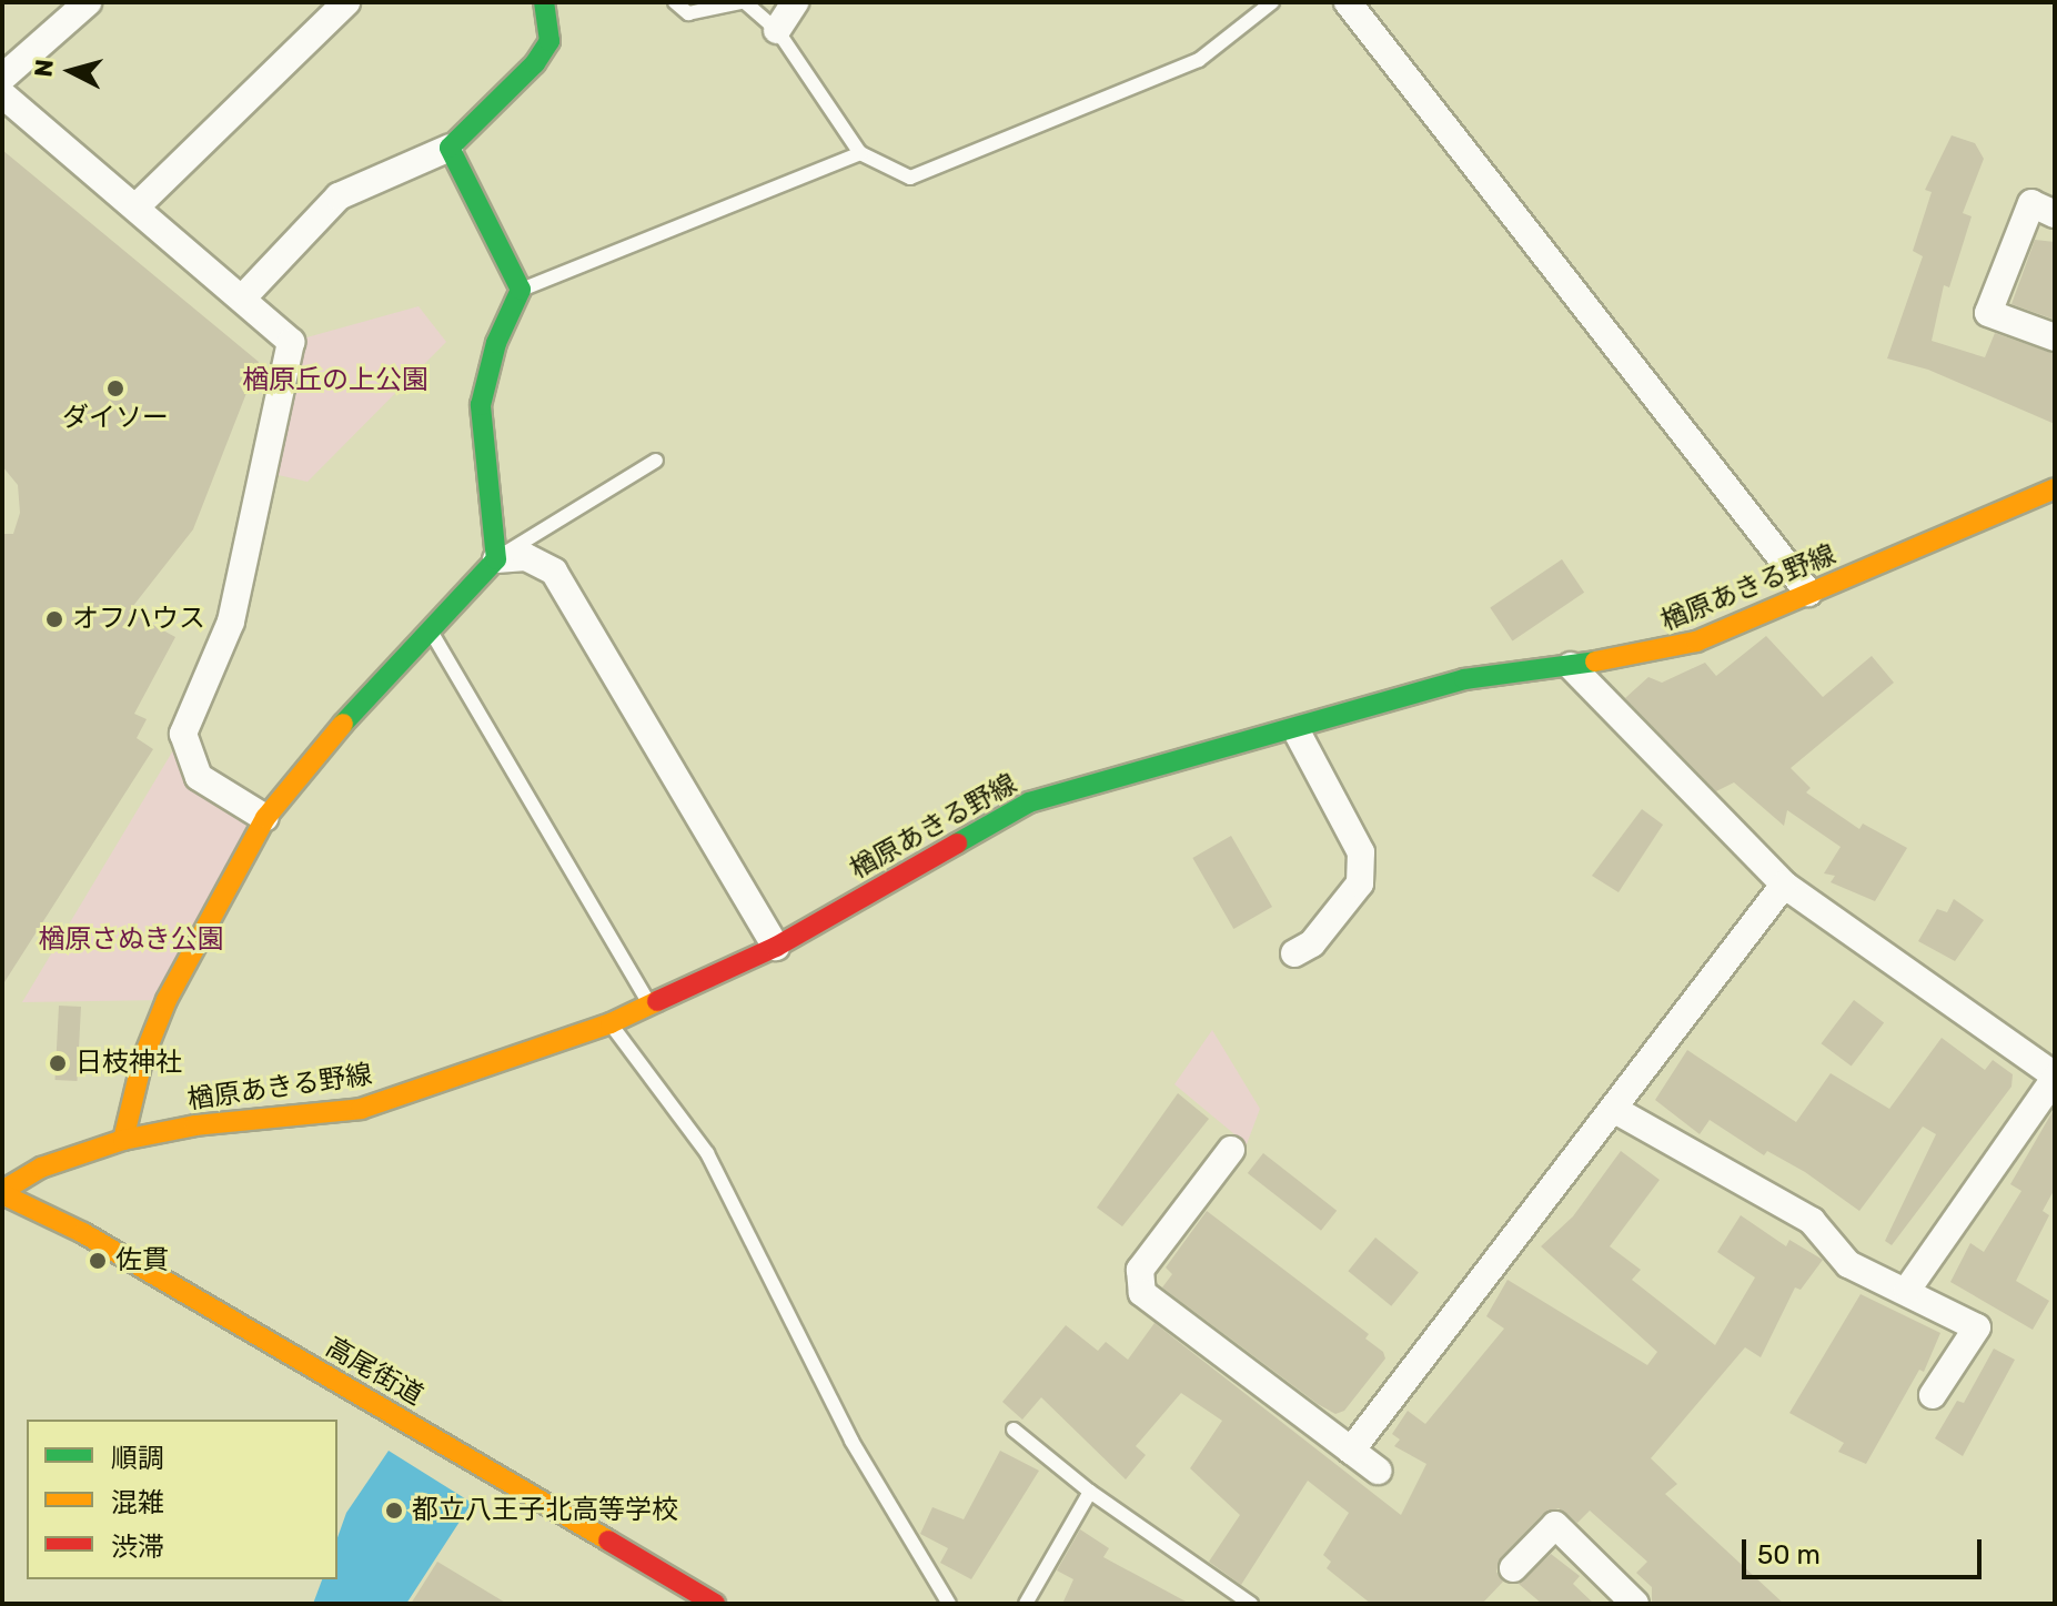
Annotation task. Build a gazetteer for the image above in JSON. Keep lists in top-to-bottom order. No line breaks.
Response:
{"streets":{"main road":["楢原あきる野線","高尾街道"]},"crossings":[["楢原あきる野線","高尾街道"]],"parks":["楢原丘の上公園","楢原さぬき公園"],"places":["ダイソー","オフハウス","日枝神社","佐貫","都立八王子北高等学校"],"legend":["順調","混雑","渋滞"],"scale_bar":"50 m","north":"left"}
